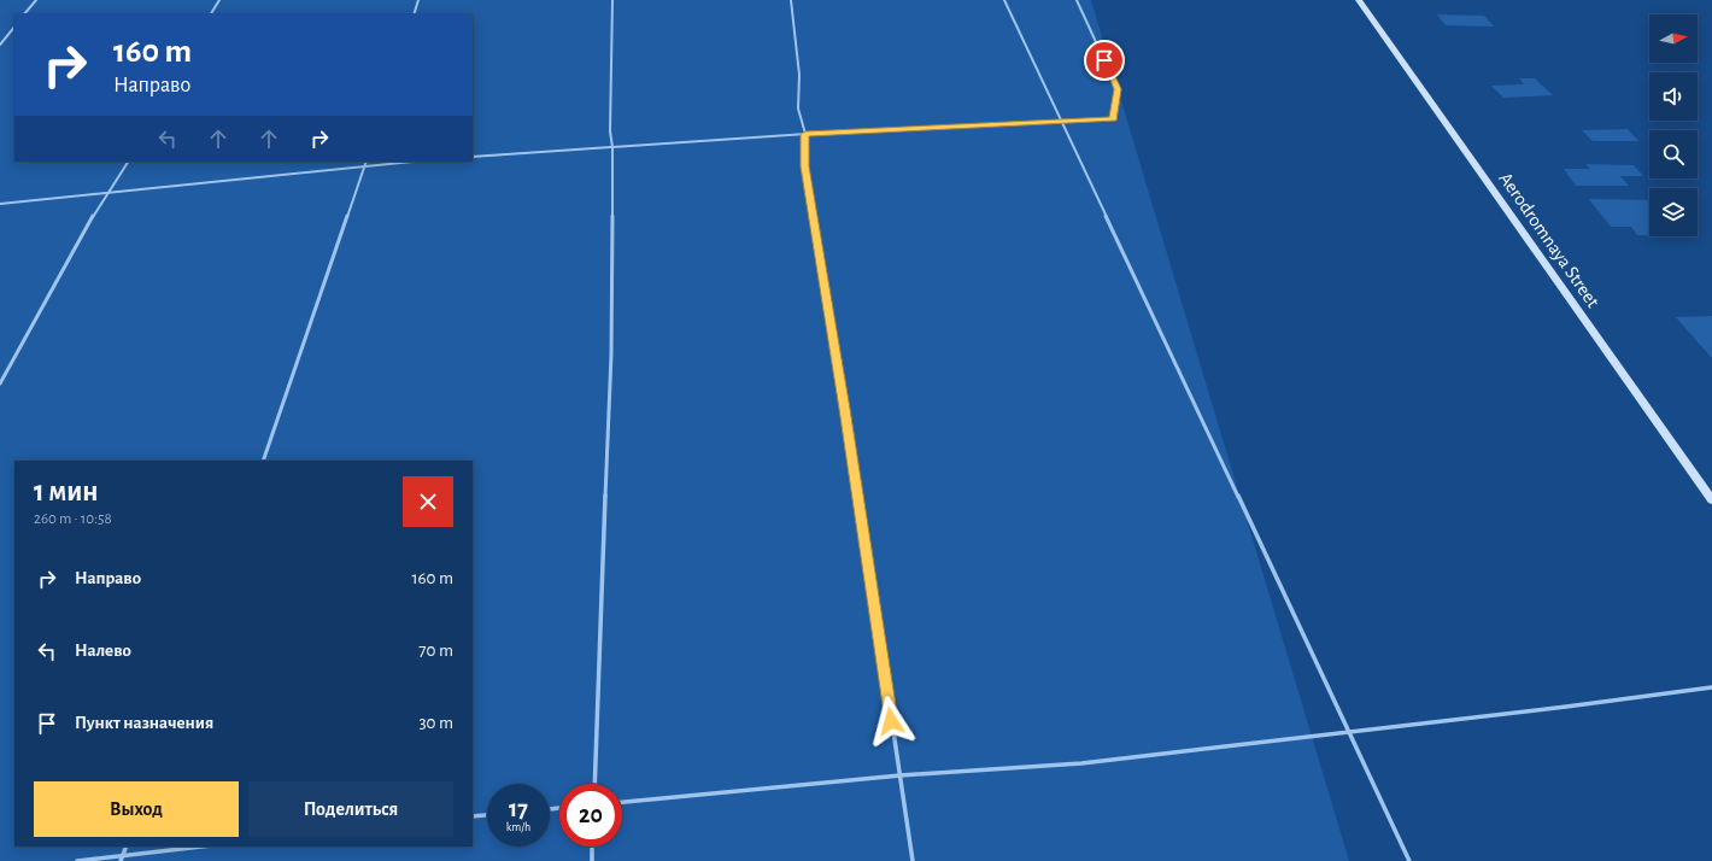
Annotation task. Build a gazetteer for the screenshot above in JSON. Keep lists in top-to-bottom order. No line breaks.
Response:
{"streets":{"street":["Aerodromnaya Street"]},"north":"right","page":{"turn":["160 m","Направо"],"heading":["1 мин","260 m · 10:58"],"list":[{"name":"Направо","value":"160 m"},{"name":"Налево","value":"70 m"},{"name":"Пункт назначения","value":"30 m"}],"buttons":["Выход","Поделиться"],"speed":"17 km/h","limit":"20"}}
